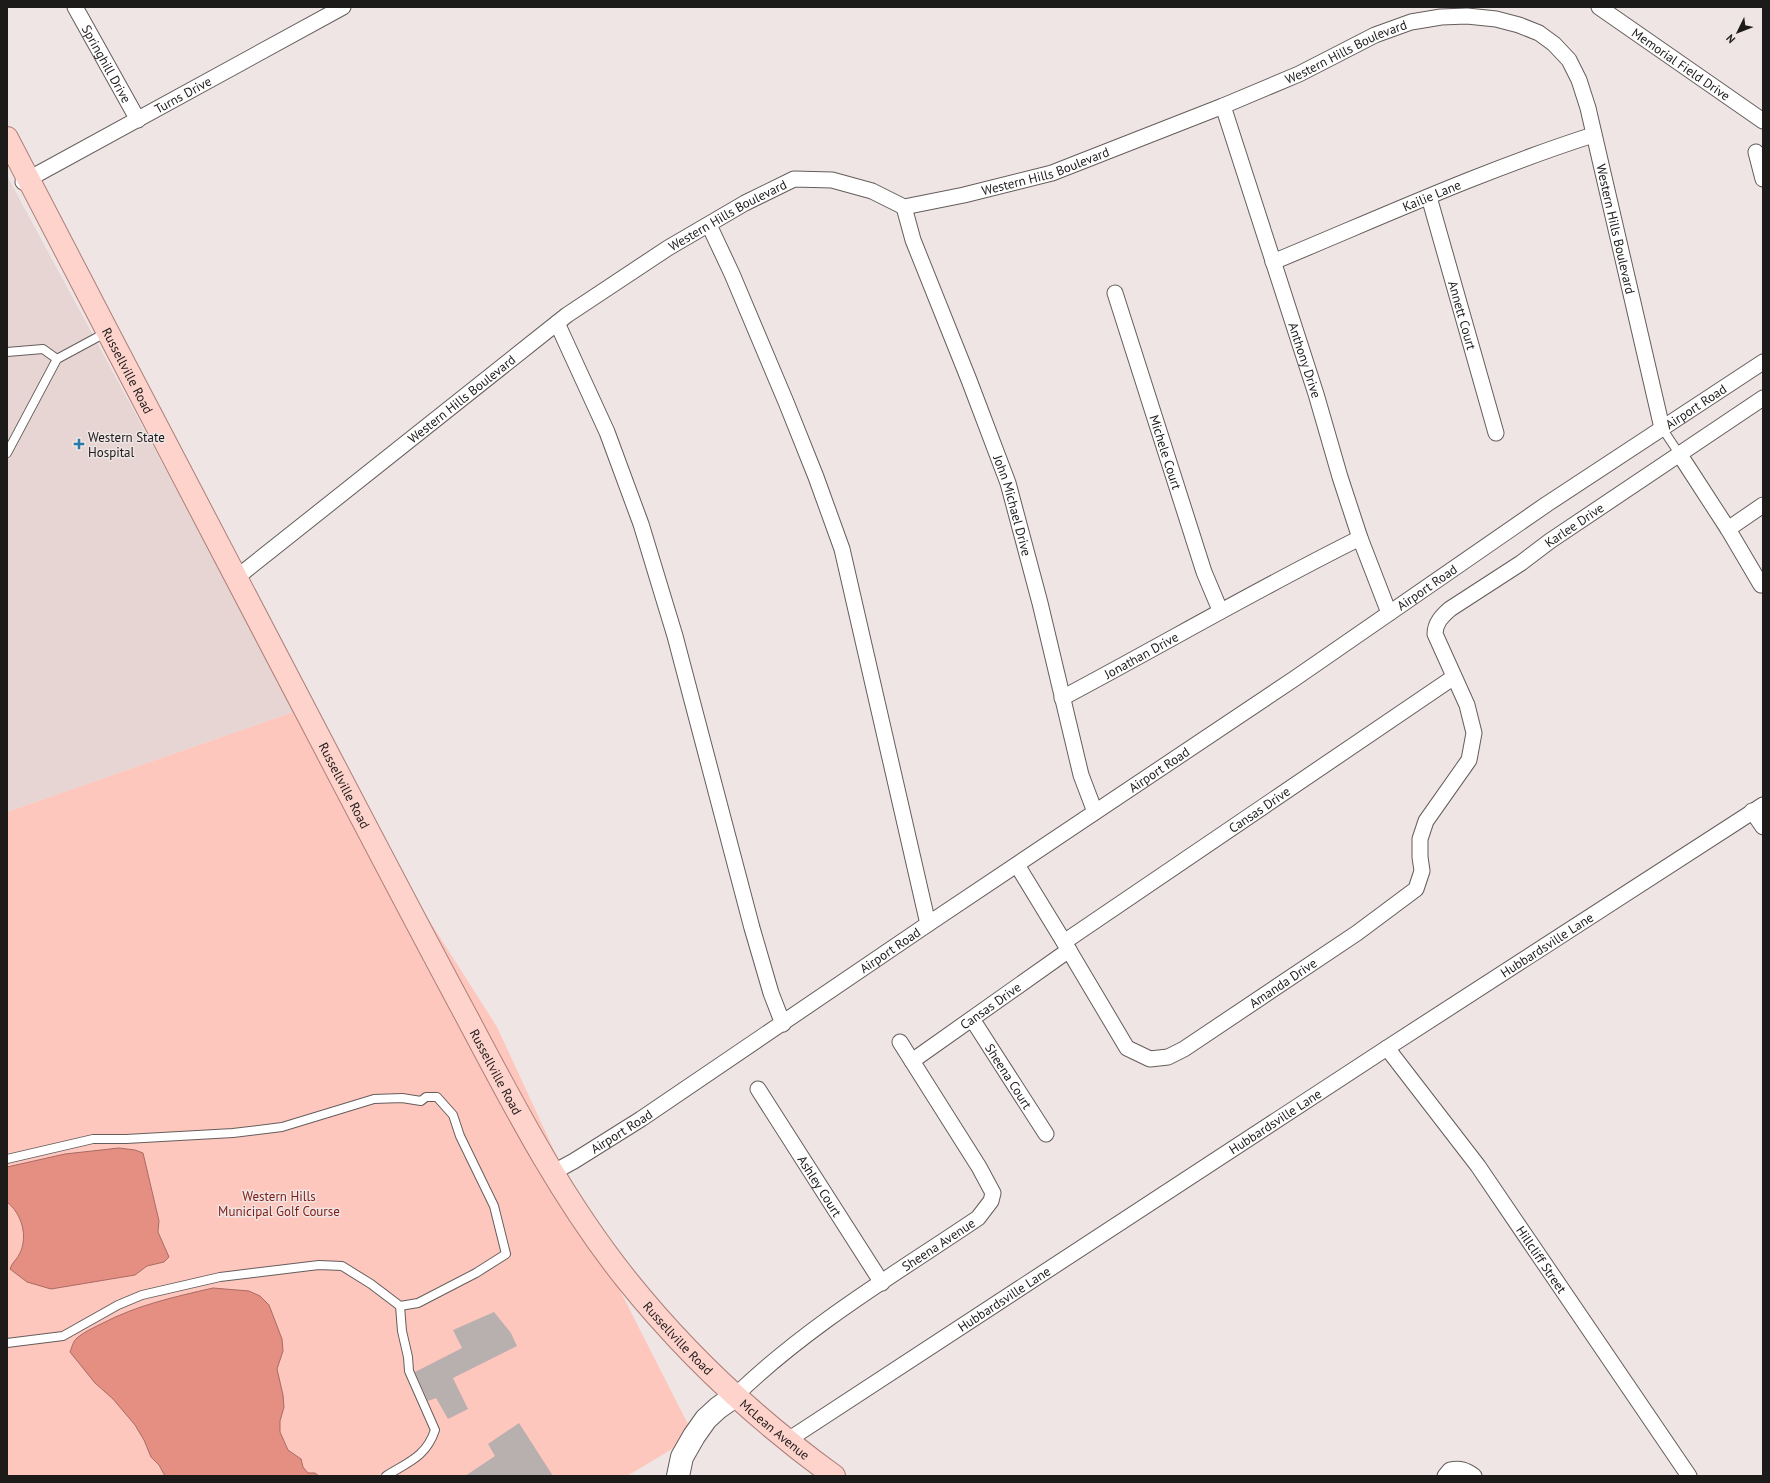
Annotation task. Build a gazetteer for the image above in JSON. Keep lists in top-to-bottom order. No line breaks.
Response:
{"streets":{"main road":["Russellville Road","McLean Avenue"],"street":["Western Hills Boulevard","Springhill Drive","Memorial Field Drive","Turns Drive","Kailie Lane","Annett Court","Anthony Drive","Airport Road","Michele Court","John Michael Drive","Karlee Drive","Jonathan Drive","Cansas Drive","Hubbardsville Lane","Amanda Drive","Sheena Court","Ashley Court","Sheena Avenue","Hillcliff Street"]},"crossings":[["Western Hills Boulevard","Kailie Lane"],["Western Hills Boulevard","Anthony Drive"],["Western Hills Boulevard","Russellville Road"],["Western Hills Boulevard","Airport Road"],["Western Hills Boulevard","John Michael Drive"],["Springhill Drive","Turns Drive"],["Turns Drive","Russellville Road"],["Kailie Lane","Annett Court"],["Kailie Lane","Anthony Drive"],["Anthony Drive","Airport Road"],["Anthony Drive","Jonathan Drive"],["Russellville Road","Airport Road"],["Russellville Road","Sheena Avenue"],["Russellville Road","McLean Avenue"],["Airport Road","John Michael Drive"],["Airport Road","Amanda Drive"],["Michele Court","Jonathan Drive"],["John Michael Drive","Jonathan Drive"],["Karlee Drive","Cansas Drive"],["Karlee Drive","Amanda Drive"],["Cansas Drive","Amanda Drive"],["Cansas Drive","Sheena Court"],["Cansas Drive","Sheena Avenue"],["Hubbardsville Lane","Hillcliff Street"],["Hubbardsville Lane","McLean Avenue"],["Ashley Court","Sheena Avenue"],["Sheena Avenue","McLean Avenue"]],"parks":["Western Hills Municipal Golf Course"],"places":{"health":["Western State Hospital"]},"north":"bottom left"}
